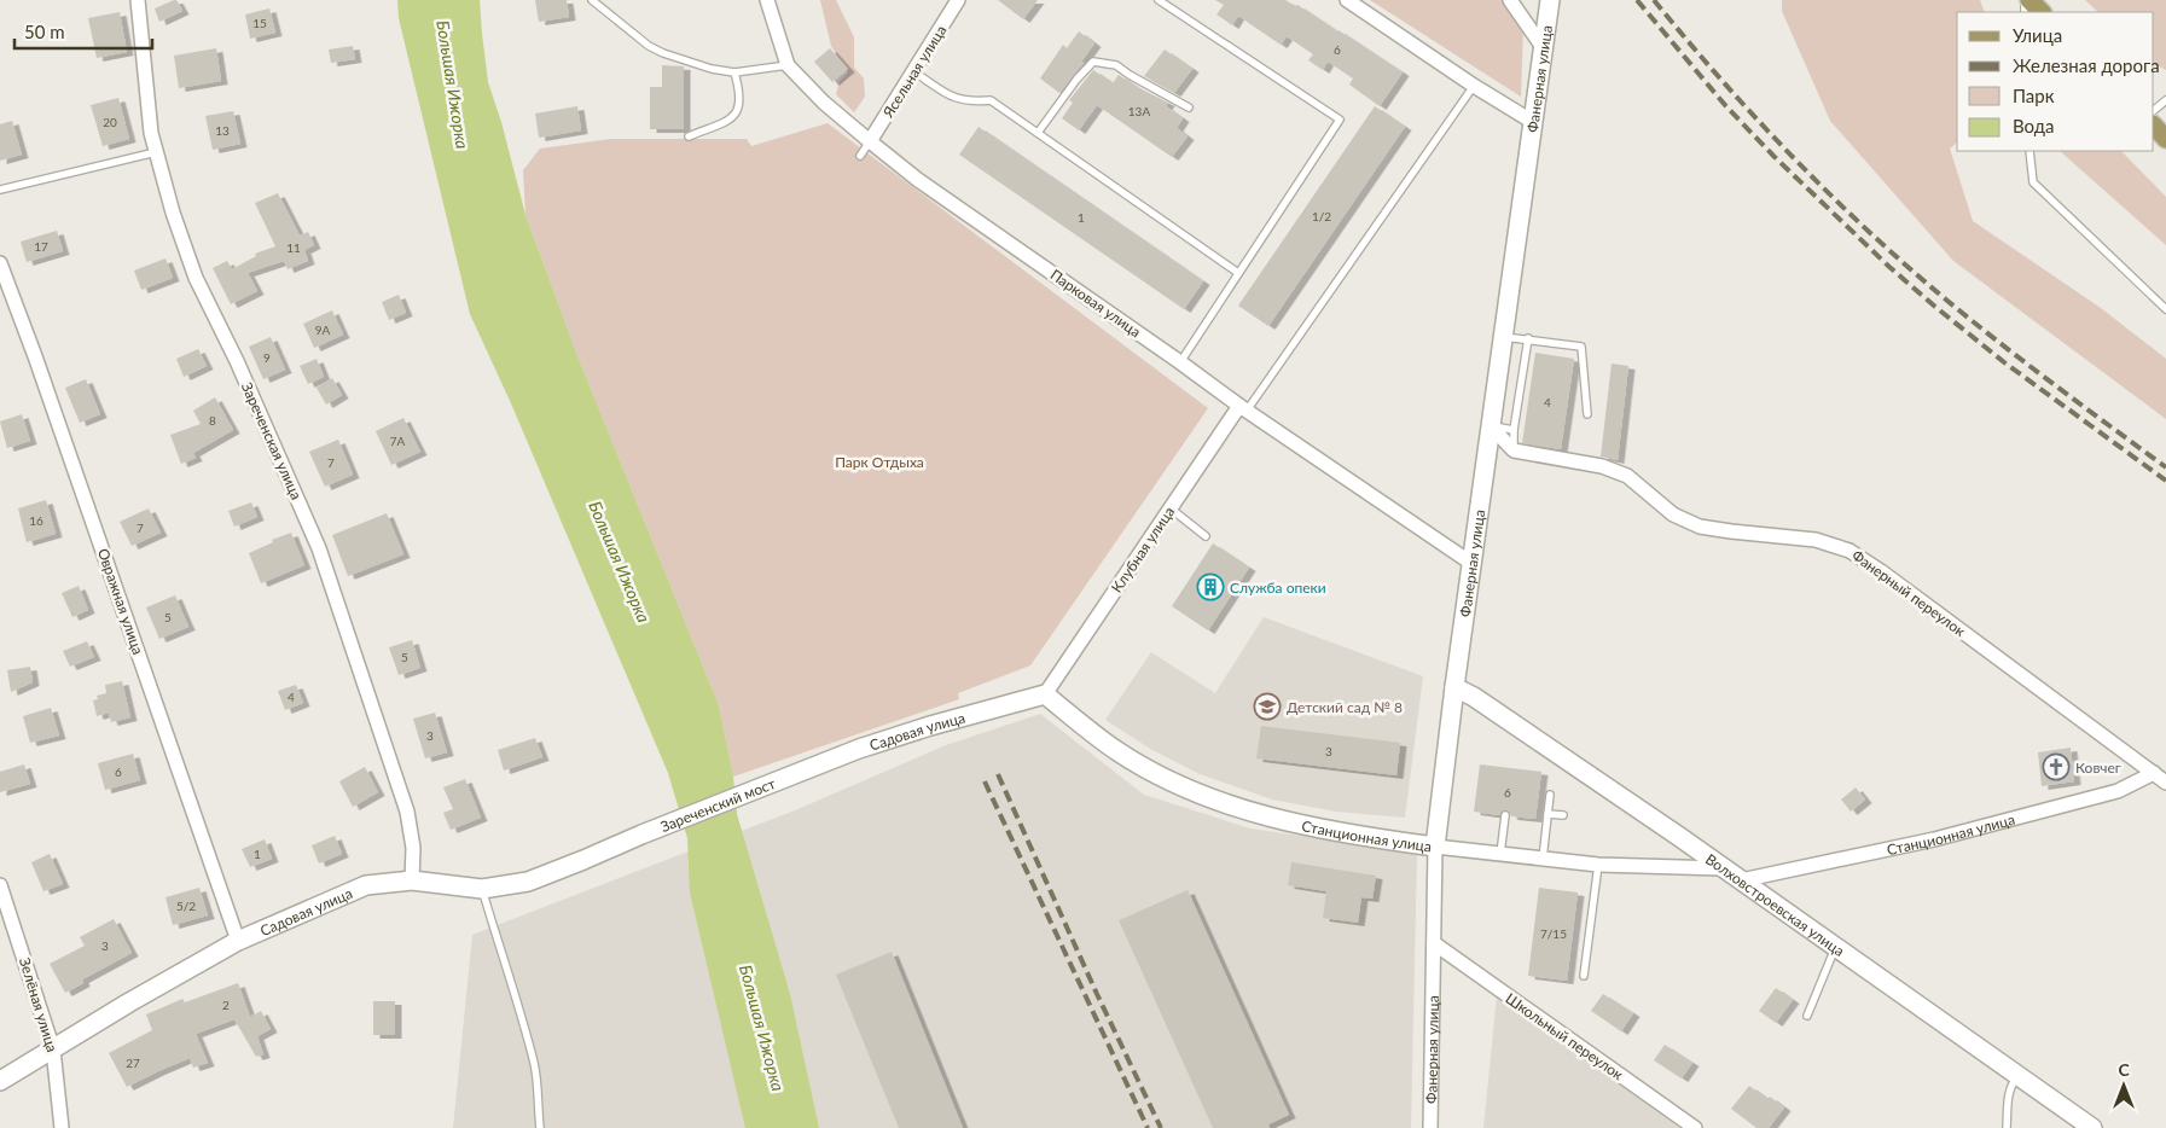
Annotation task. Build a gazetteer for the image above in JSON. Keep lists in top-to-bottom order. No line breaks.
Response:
{"streets":{"street":["Ясельная улица","Фанерная улица","Парковая улица","Зареченская улица","Клубная улица","Фанерный переулок","Овражная улица","Садовая улица","Зареченский мост","Станционная улица","Волховстроевская улица","Зелёная улица","Школьный переулок"]},"crossings":[["Ясельная улица","Парковая улица"],["Фанерная улица","Парковая улица"],["Фанерная улица","Станционная улица"],["Фанерная улица","Волховстроевская улица"],["Фанерная улица","Школьный переулок"],["Парковая улица","Клубная улица"],["Зареченская улица","Садовая улица"],["Клубная улица","Садовая улица"],["Клубная улица","Станционная улица"],["Фанерный переулок","Станционная улица"],["Овражная улица","Садовая улица"],["Садовая улица","Зареченский мост"],["Садовая улица","Станционная улица"],["Садовая улица","Зелёная улица"],["Станционная улица","Волховстроевская улица"]],"water":["Большая Ижорка"],"parks":["Парк Отдыха"],"places":{"building":["Служба опеки"],"school or university":["Детский сад № 8"],"church":["Ковчег"]},"house_numbers":["15","6","13А","20","13","1/2","1","17","11","9А","9","4","8","7А","7","16","7","5","5","4","3","3","6","6","1","5/2","7/15","3","2","27"],"legend":["Улица","Железная дорога","Парк","Вода"],"scale_bar":"50 m","north":"top"}
